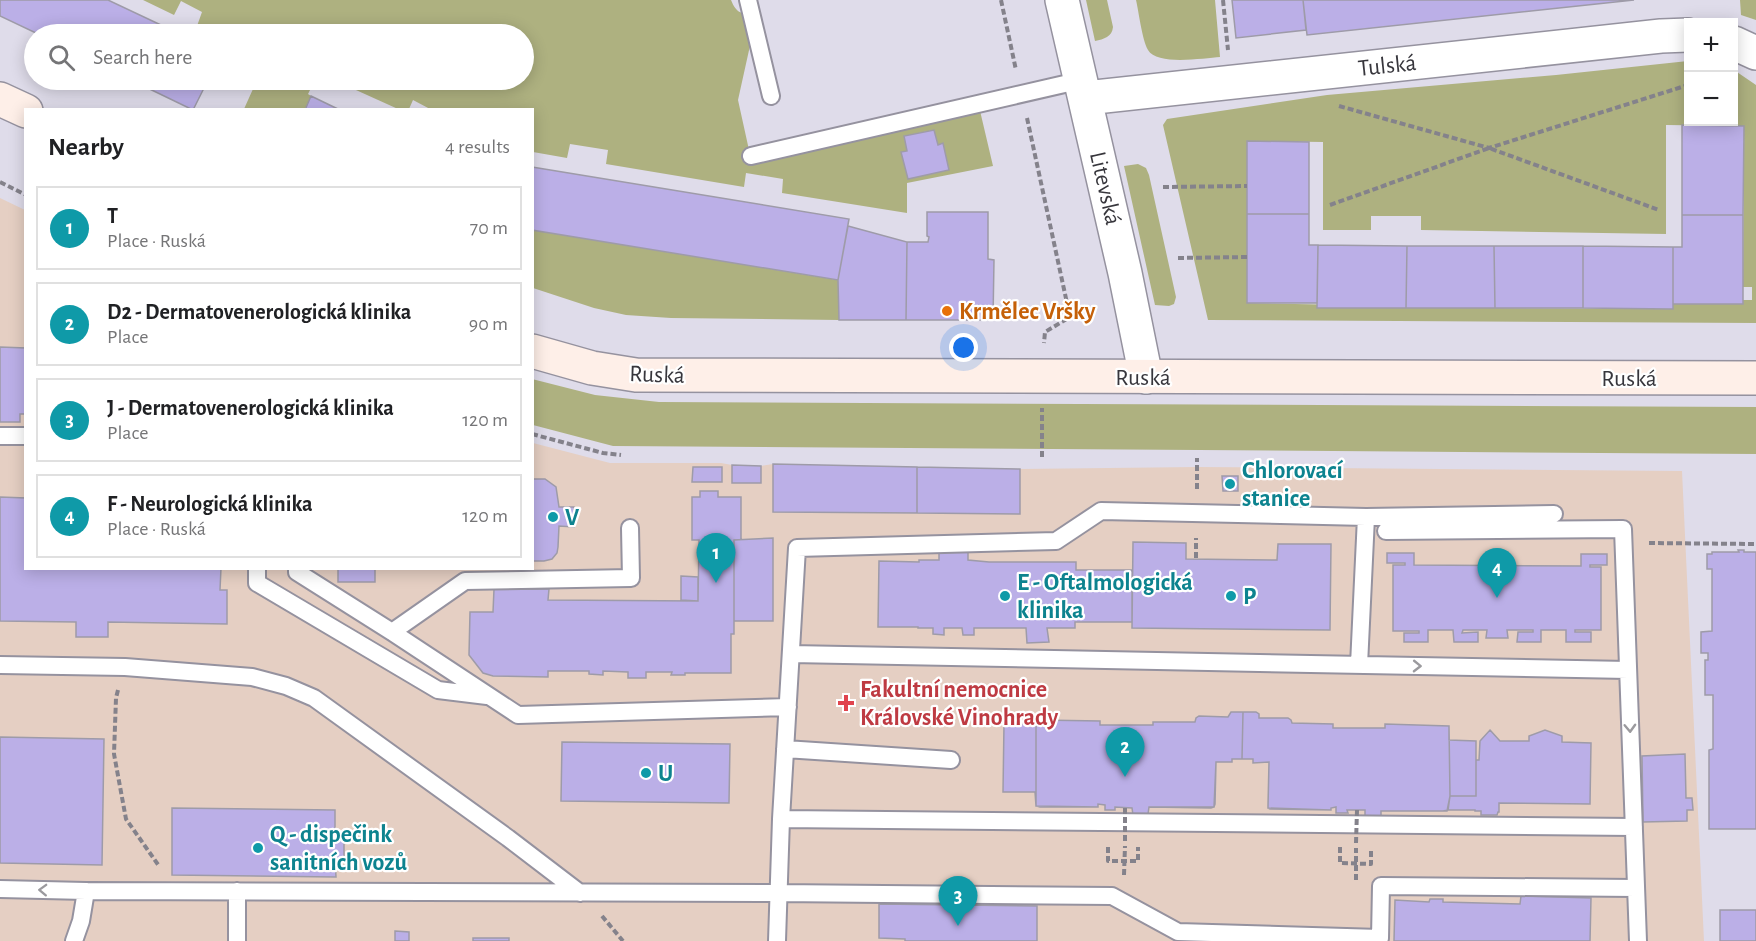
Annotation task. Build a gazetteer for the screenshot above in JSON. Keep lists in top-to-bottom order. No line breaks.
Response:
{"streets":{"street":["Tulská","Litevská","Ruská"]},"crossings":[["Tulská","Litevská"],["Litevská","Ruská"]],"places":{"other":["Krmělec Vršky","Chlorovací stanice","V","E - Oftalmologická klinika","P","U","Q - dispečink sanitních vozů"],"health":["Fakultní nemocnice Královské Vinohrady"]},"page":{"map_buttons":["+","−"],"search":"Search here","heading":["Nearby","4 results"],"list":[{"mark":"1","name":"T","note":"Place · Ruská","value":"70 m"},{"mark":"2","name":"D2 - Dermatovenerologická klinika","note":"Place","value":"90 m"},{"mark":"3","name":"J - Dermatovenerologická klinika","note":"Place","value":"120 m"},{"mark":"4","name":"F - Neurologická klinika","note":"Place · Ruská","value":"120 m"}],"pins":["1","4","2","3"]}}
